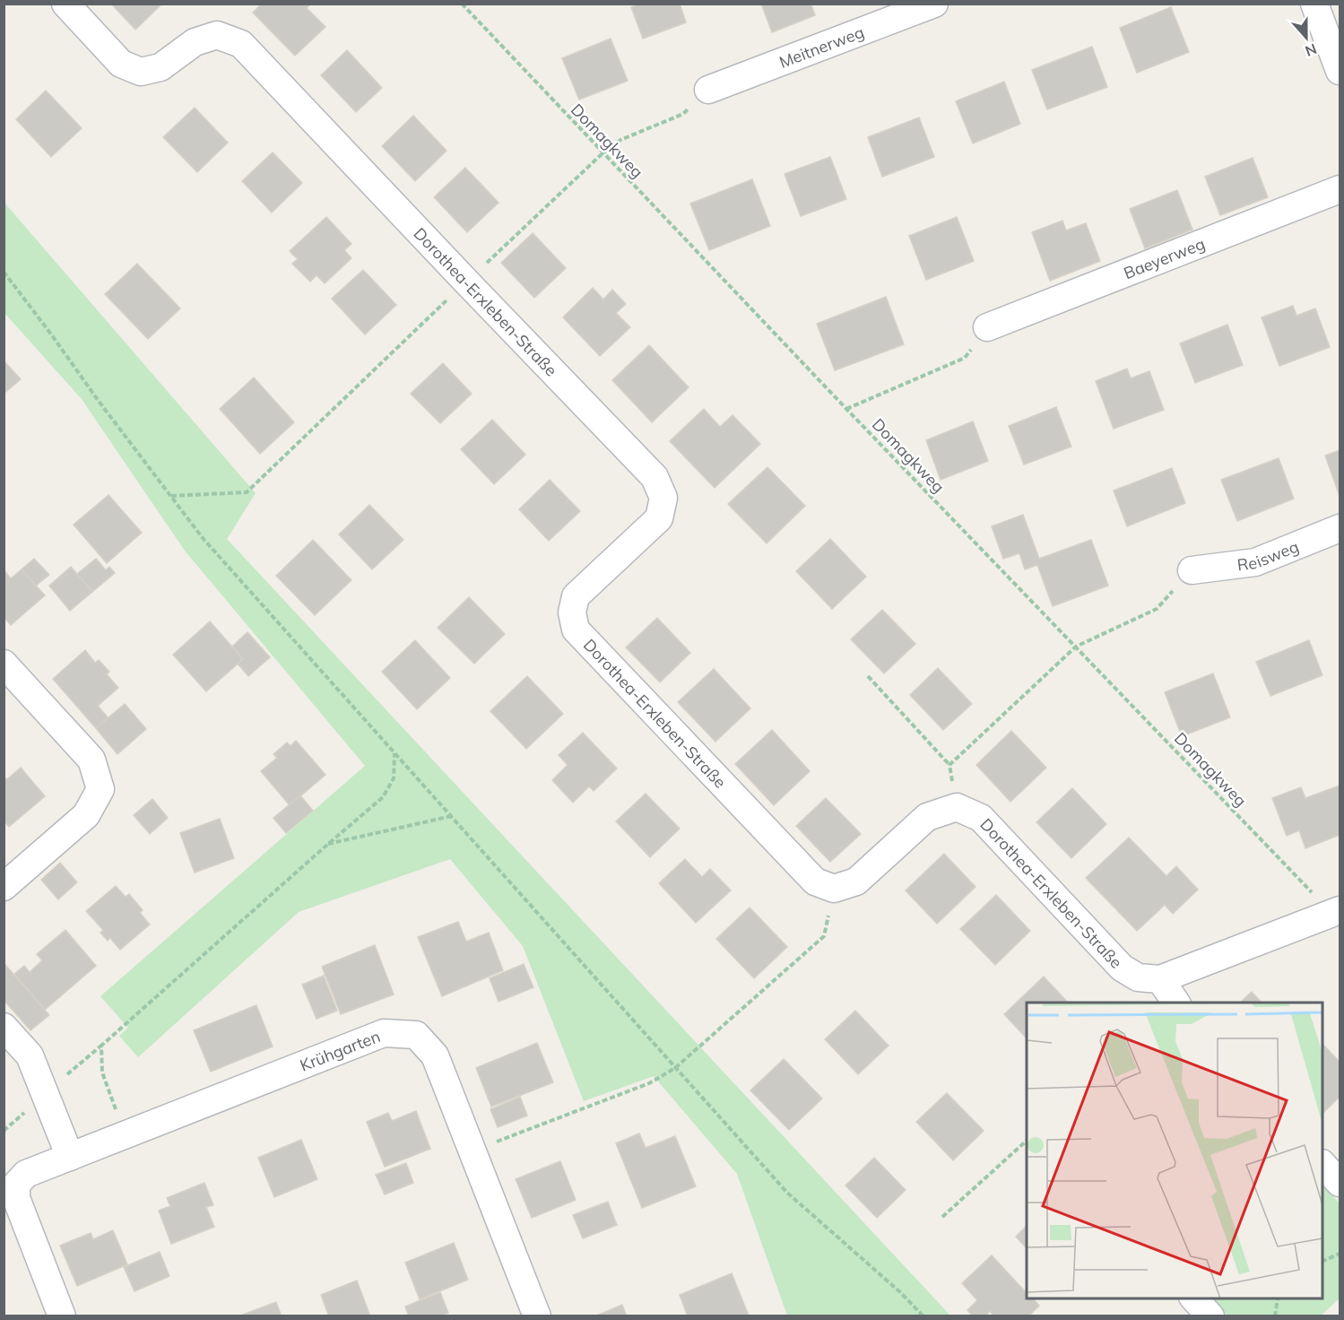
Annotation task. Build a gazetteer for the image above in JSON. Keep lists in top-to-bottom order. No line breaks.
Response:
{"streets":{"street":["Meitnerweg","Baeyerweg","Dorothea-Erxleben-Straße","Reisweg","Krühgarten"],"path":["Domagkweg"]},"crossings":[["Domagkweg","Dorothea-Erxleben-Straße"]],"north":"bottom"}
